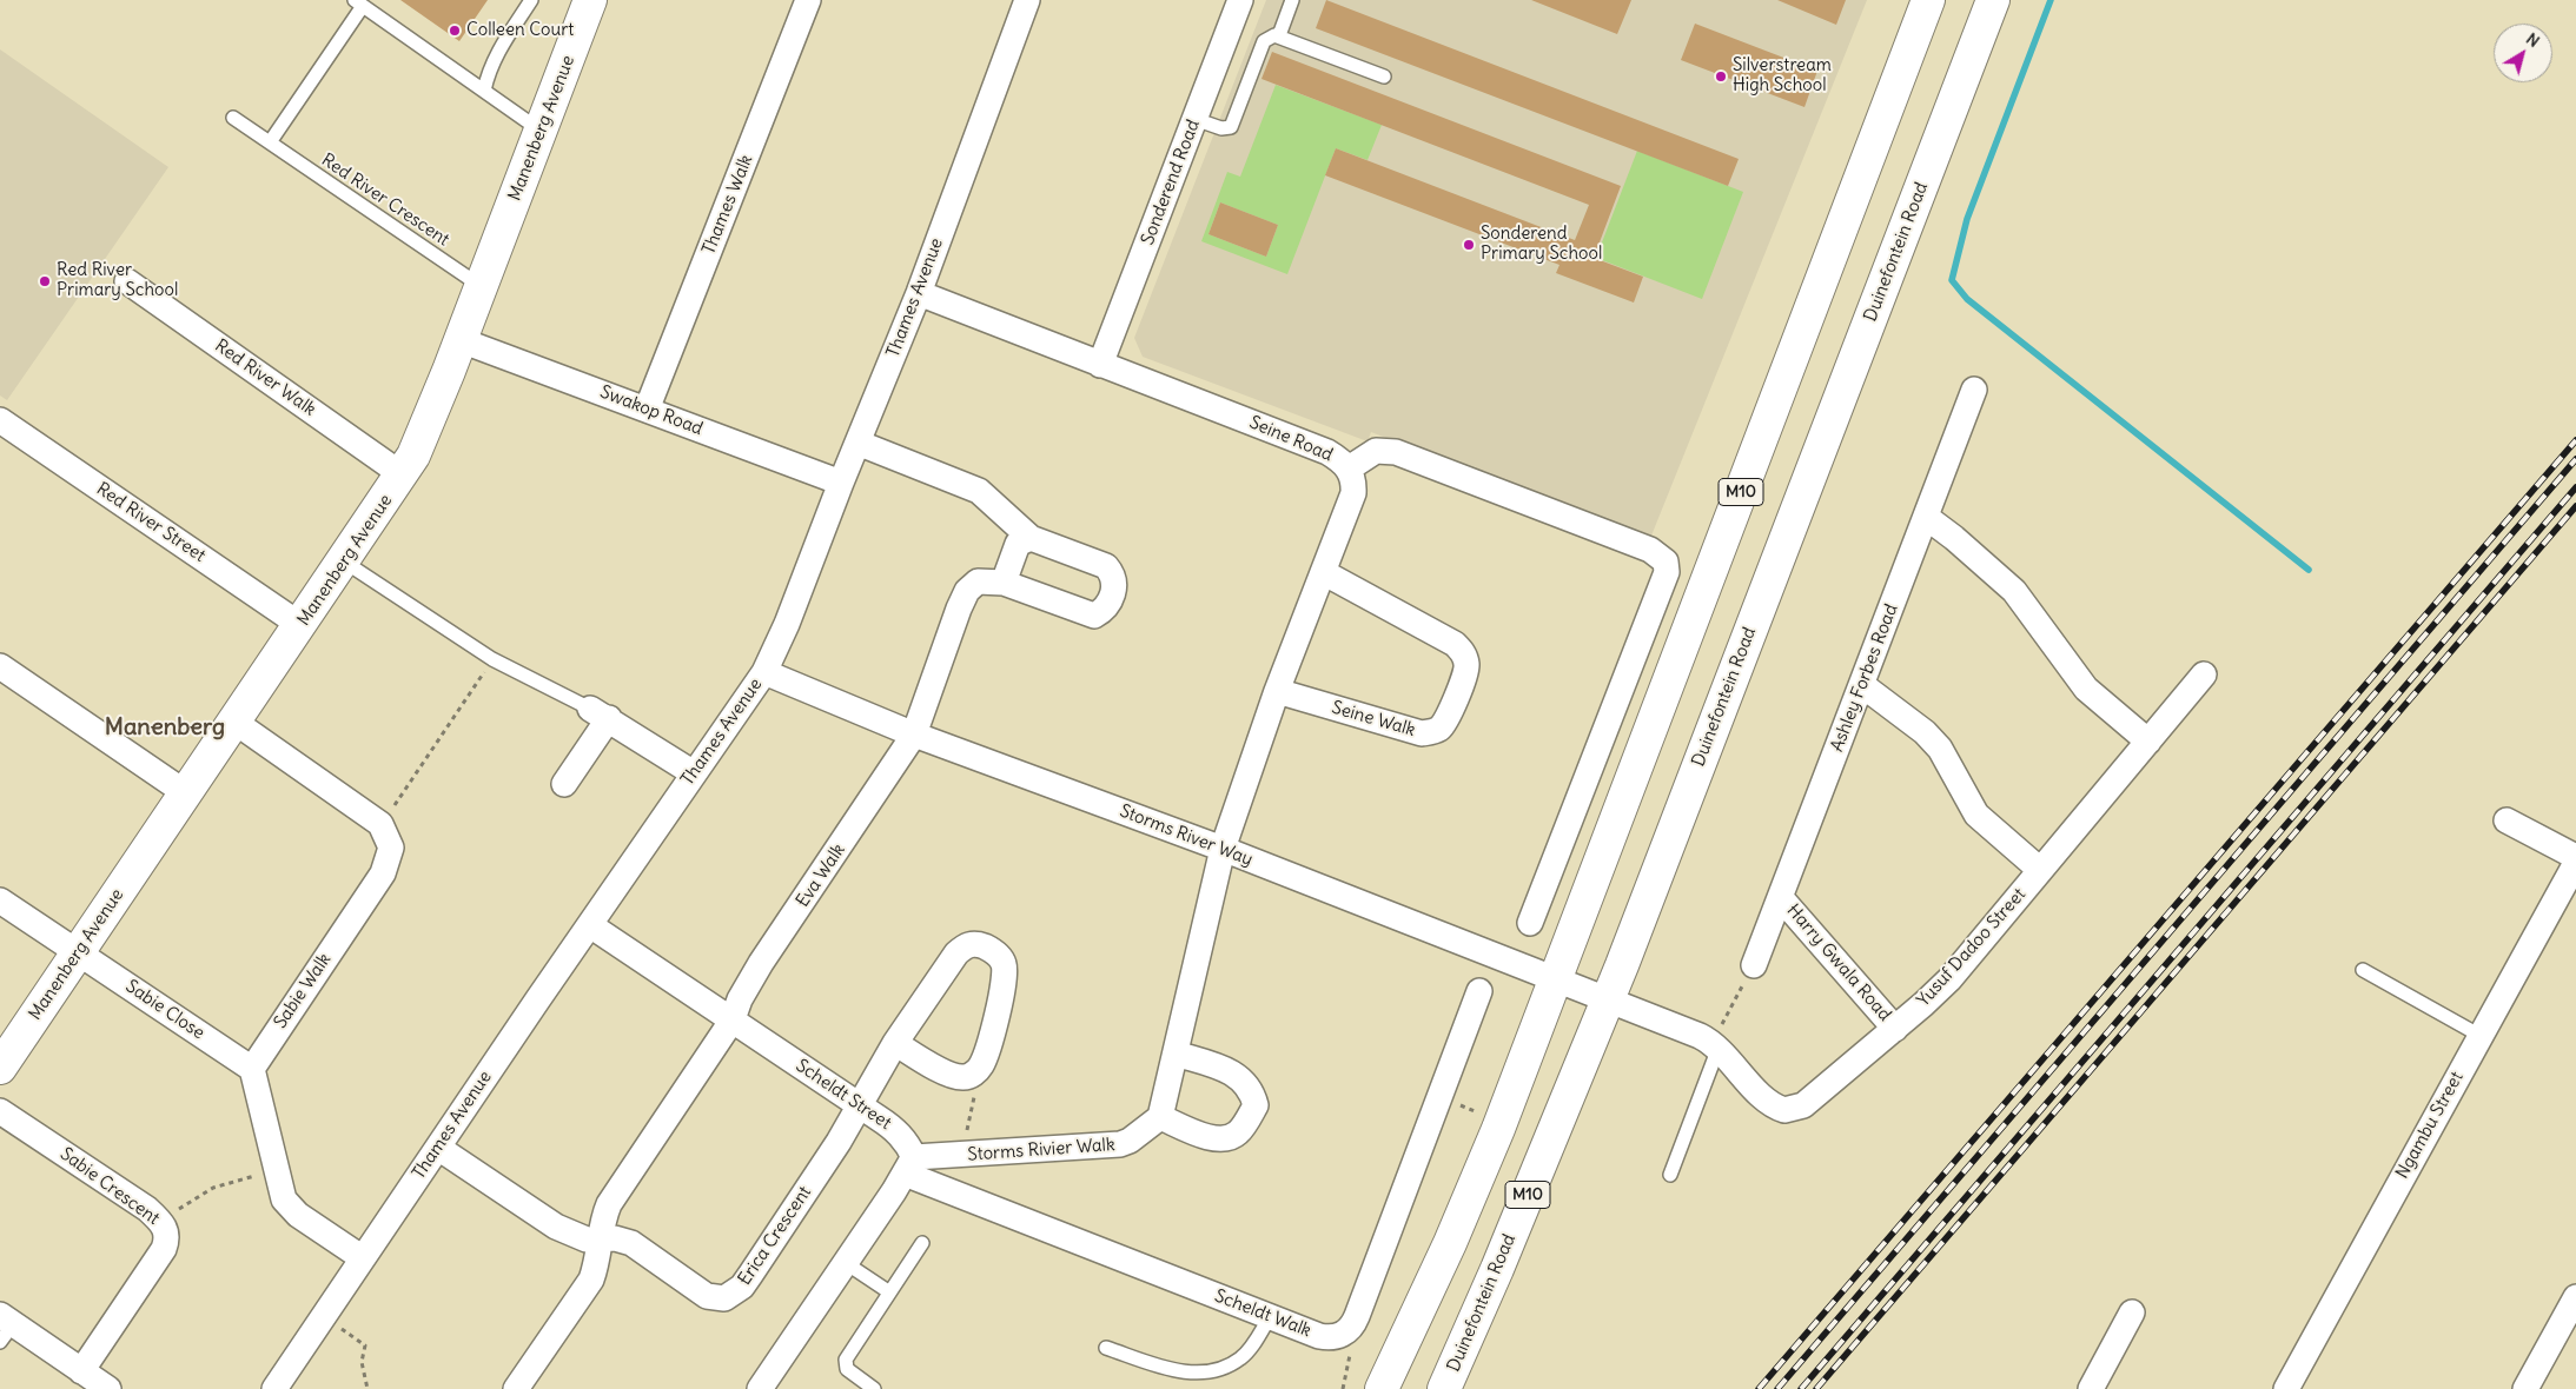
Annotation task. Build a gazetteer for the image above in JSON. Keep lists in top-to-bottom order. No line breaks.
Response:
{"streets":{"main road":["Manenberg Avenue","Duinefontein Road","M10"],"street":["Sonderend Road","Thames Walk","Thames Avenue","Red River Walk","Swakop Road","Seine Road","Red River Street","Ashley Forbes Road","Seine Walk","Storms River Way","Eva Walk","Yusuf Dadoo Street","Harry Gwala Road","Sabie Walk","Sabie Close","Scheldt Street","Ngambu Street","Storms Rivier Walk","Sabie Crescent","Erica Crescent","Scheldt Walk"],"lane":["Red River Crescent"]},"crossings":[["Manenberg Avenue","Red River Crescent"],["Manenberg Avenue","Red River Walk"],["Manenberg Avenue","Swakop Road"],["Manenberg Avenue","Red River Street"],["Manenberg Avenue","Sabie Close"],["Sonderend Road","Seine Road"],["Thames Walk","Swakop Road"],["Duinefontein Road","Storms River Way"],["Duinefontein Road","Yusuf Dadoo Street"],["Thames Avenue","Swakop Road"],["Thames Avenue","Seine Road"],["Thames Avenue","Storms River Way"],["Thames Avenue","Scheldt Street"],["Seine Road","Seine Walk"],["Seine Road","Storms River Way"],["M10","Storms River Way"],["Ashley Forbes Road","Harry Gwala Road"],["Storms River Way","Eva Walk"],["Storms River Way","Yusuf Dadoo Street"],["Eva Walk","Scheldt Street"],["Yusuf Dadoo Street","Harry Gwala Road"],["Sabie Walk","Sabie Close"],["Scheldt Street","Storms Rivier Walk"],["Scheldt Street","Erica Crescent"],["Scheldt Street","Scheldt Walk"],["Storms Rivier Walk","Scheldt Walk"]],"districts":["Manenberg"],"places":["Colleen Court","Silverstream High School","Sonderend Primary School","Red River Primary School"],"north":"top right"}
